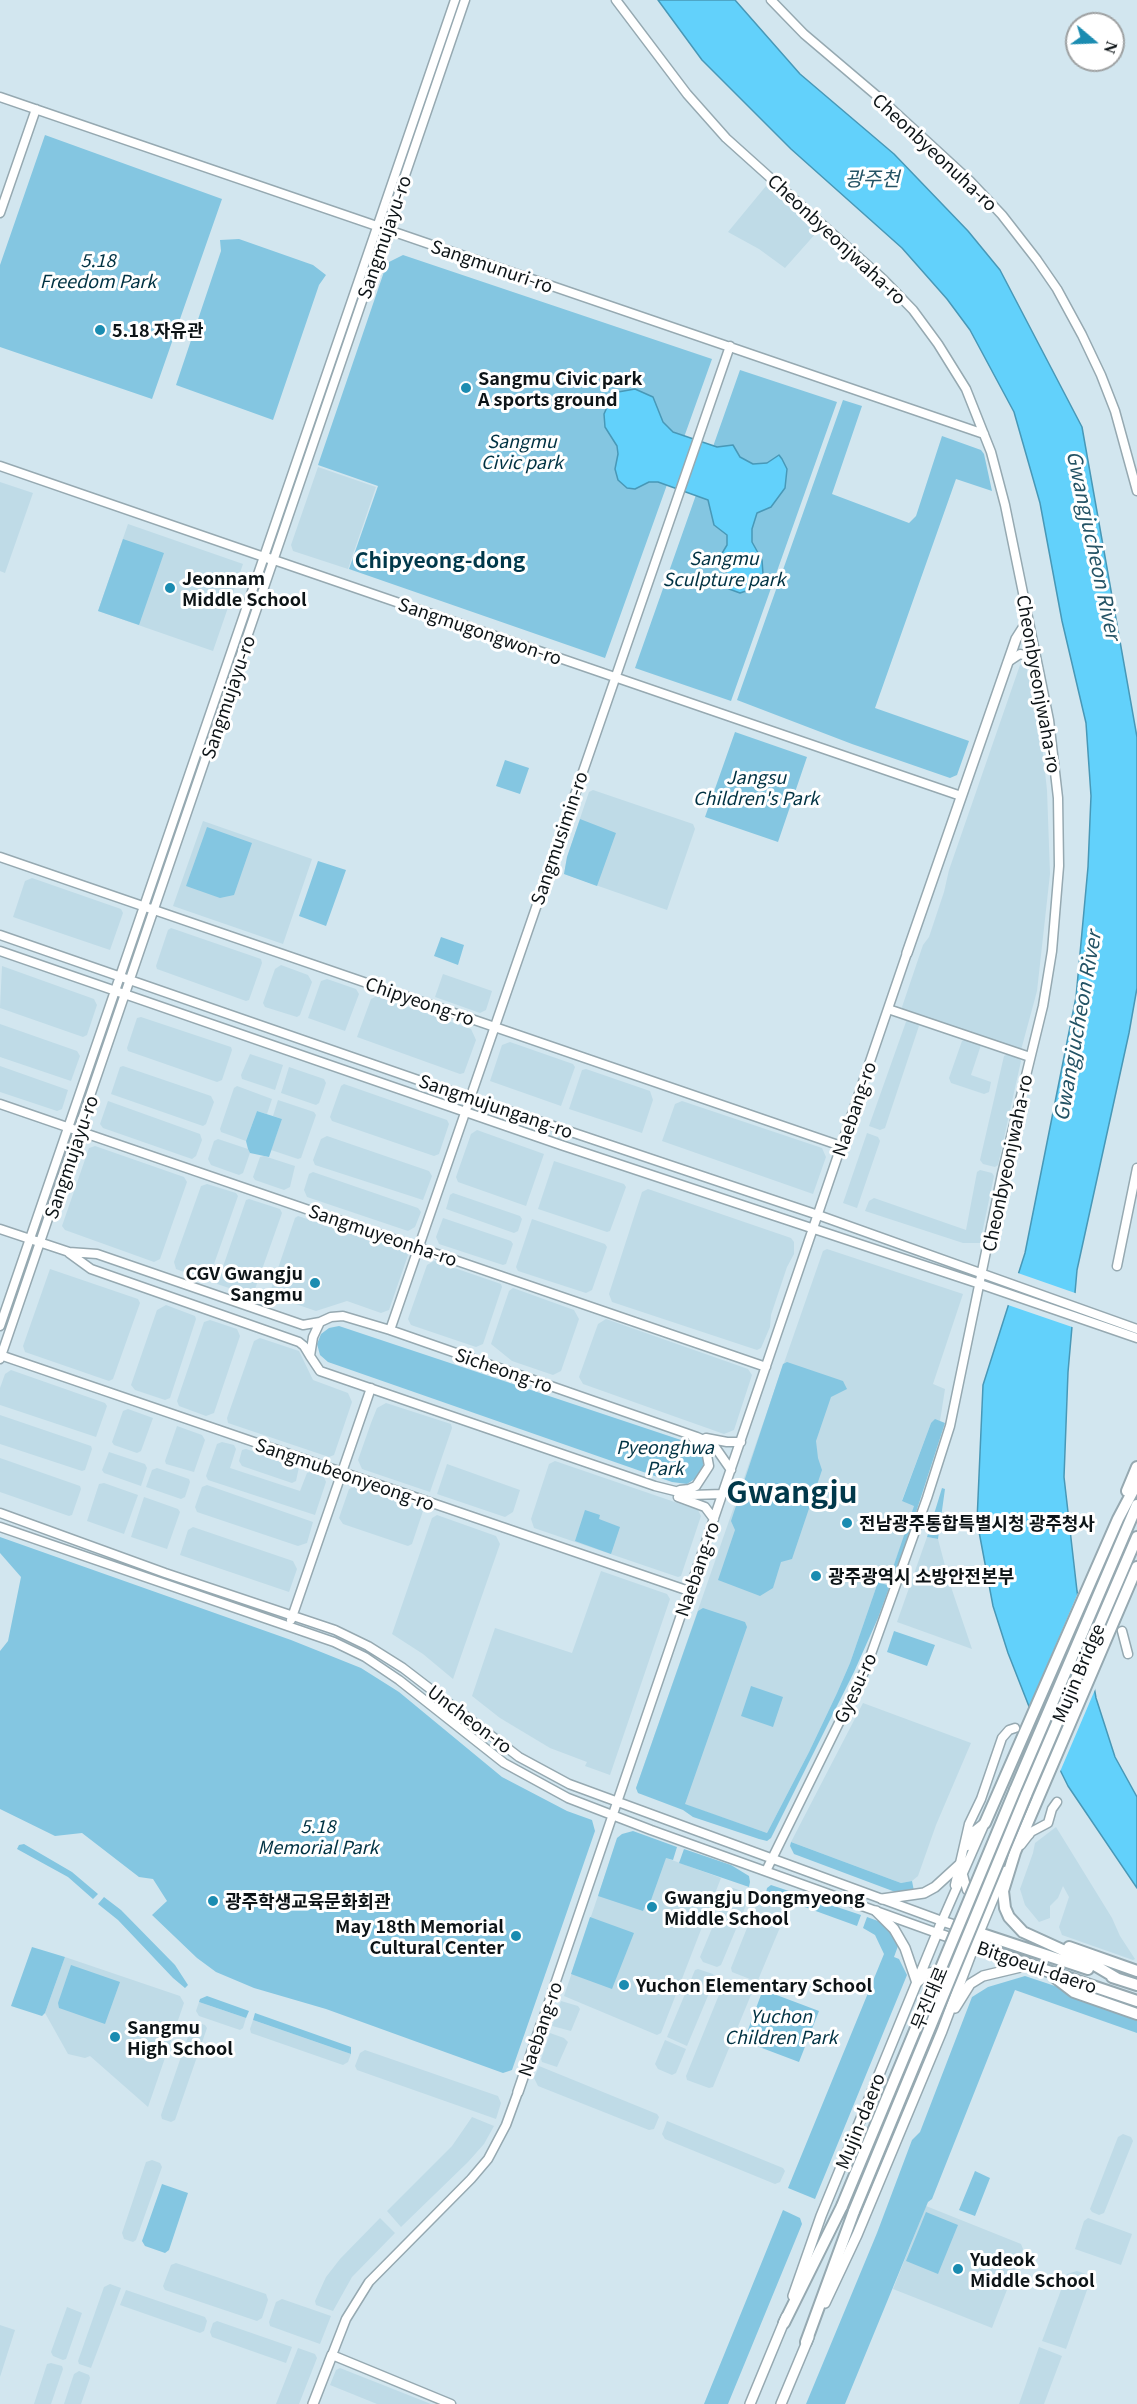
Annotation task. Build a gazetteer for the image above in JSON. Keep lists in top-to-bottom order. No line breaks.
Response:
{"streets":{"highway":["Mujin Bridge","Bitgoeul-daero","무진대로","Mujin-daero"],"main road":["Sangmugongwon-ro","Naebang-ro"],"street":["Cheonbyeonuha-ro","Sangmujayu-ro","Cheonbyeonjwaha-ro","Sangmunuri-ro","Sangmusimin-ro","Chipyeong-ro","Sangmujungang-ro","Sangmuyeonha-ro","Sicheong-ro","Sangmubeonyeong-ro","Gyesu-ro","Uncheon-ro"]},"crossings":[["Sangmujayu-ro","Sangmunuri-ro"],["Sangmujayu-ro","Sangmugongwon-ro"],["Sangmujayu-ro","Chipyeong-ro"],["Sangmujayu-ro","Sangmujungang-ro"],["Sangmujayu-ro","Sangmuyeonha-ro"],["Sangmujayu-ro","Sicheong-ro"],["Sangmujayu-ro","Sangmubeonyeong-ro"],["Cheonbyeonjwaha-ro","Sangmunuri-ro"],["Cheonbyeonjwaha-ro","Sangmujungang-ro"],["Cheonbyeonjwaha-ro","Naebang-ro"],["Cheonbyeonjwaha-ro","Gyesu-ro"],["Sangmunuri-ro","Sangmusimin-ro"],["Sangmugongwon-ro","Sangmusimin-ro"],["Sangmugongwon-ro","Naebang-ro"],["Sangmusimin-ro","Chipyeong-ro"],["Sangmusimin-ro","Sangmujungang-ro"],["Sangmusimin-ro","Sangmuyeonha-ro"],["Sangmusimin-ro","Sicheong-ro"],["Chipyeong-ro","Naebang-ro"],["Sangmujungang-ro","Naebang-ro"],["Naebang-ro","Sangmuyeonha-ro"],["Naebang-ro","Sicheong-ro"],["Naebang-ro","Sangmubeonyeong-ro"],["Naebang-ro","Uncheon-ro"],["Mujin Bridge","무진대로"],["Gyesu-ro","Uncheon-ro"],["Uncheon-ro","Bitgoeul-daero"],["Uncheon-ro","Mujin-daero"],["Bitgoeul-daero","Mujin-daero"],["무진대로","Mujin-daero"]],"districts":["Chipyeong-dong","Gwangju"],"water":["광주천","Gwangjucheon River"],"parks":["5.18 Freedom Park","Sangmu Civic park","Sangmu Sculpture park","Jangsu Children's Park","Pyeonghwa Park","5.18 Memorial Park","Yuchon Children Park"],"places":["5.18 자유관","Sangmu Civic park A sports ground","Jeonnam Middle School","CGV Gwangju Sangmu","전남광주통합특별시청 광주청사","광주광역시 소방안전본부","광주학생교육문화회관","Gwangju Dongmyeong Middle School","May 18th Memorial Cultural Center","Yuchon Elementary School","Sangmu High School","Yudeok Middle School"],"north":"right"}
